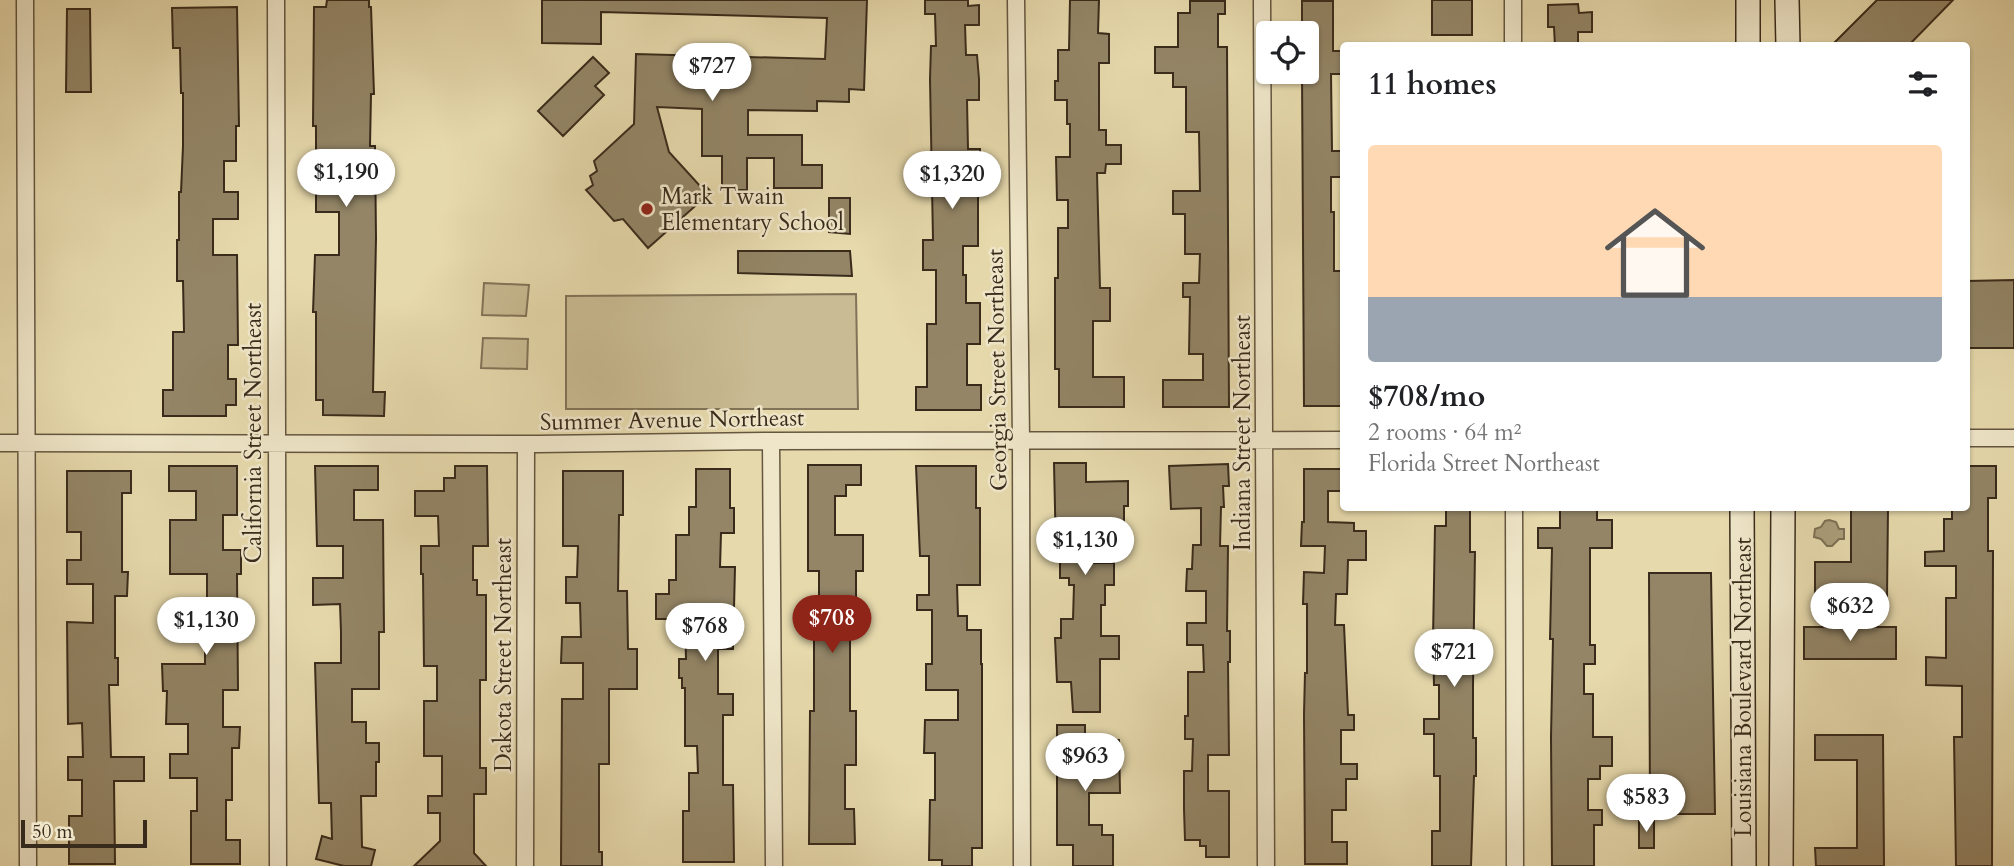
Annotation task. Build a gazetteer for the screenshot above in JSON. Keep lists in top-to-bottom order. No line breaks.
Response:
{"streets":{"main road":["Louisiana Boulevard Northeast"],"street":["Georgia Street Northeast","Summer Avenue Northeast","California Street Northeast","Indiana Street Northeast","Dakota Street Northeast"]},"crossings":[["Georgia Street Northeast","Summer Avenue Northeast"],["Summer Avenue Northeast","California Street Northeast"],["Summer Avenue Northeast","Indiana Street Northeast"],["Summer Avenue Northeast","Dakota Street Northeast"]],"places":["Mark Twain Elementary School"],"scale_bar":"50 m","page":{"heading":"11 homes","price":["$727","$1,190","$1,320","$1,130","$632","$708","$1,130","$768","$721","$963","$583"],"list":[{"name":"$708/mo","note":"2 rooms · 64 m² · Florida Street Northeast"}],"scale":"50 m"}}
